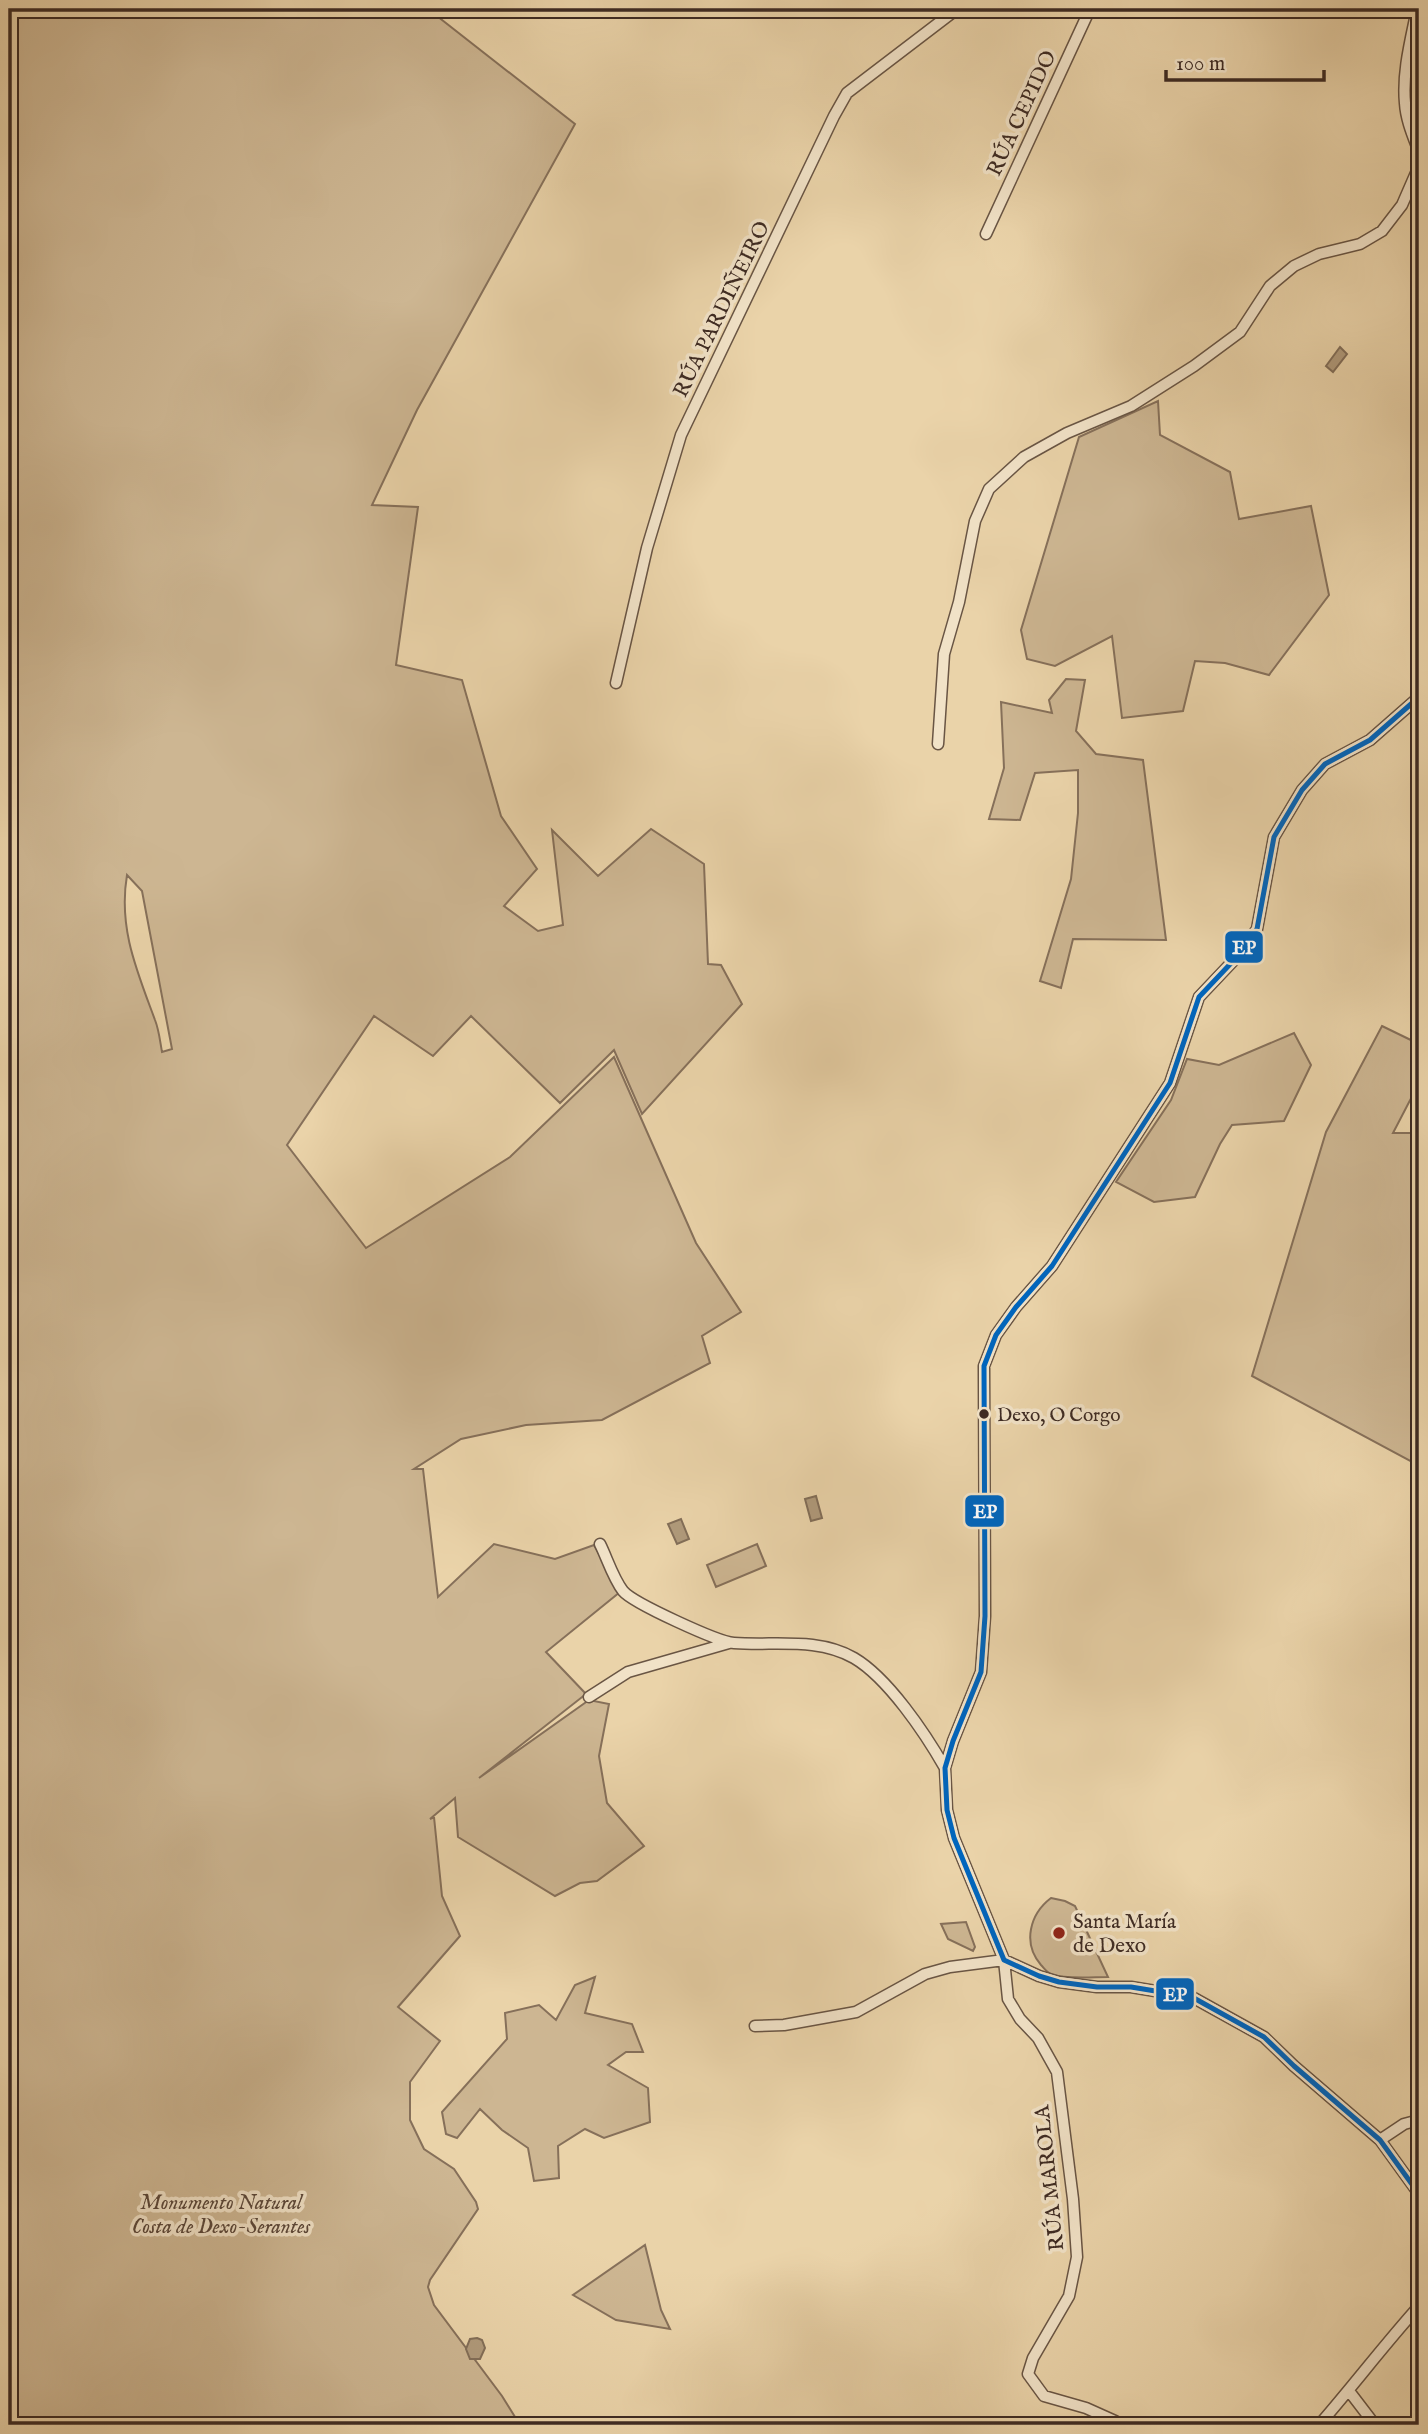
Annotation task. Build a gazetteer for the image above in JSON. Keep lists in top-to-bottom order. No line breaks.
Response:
{"streets":{"street":["RÚA CEPIDO","RÚA PARDIÑEIRO","RÚA MAROLA"]},"parks":["Monumento Natural Costa de Dexo-Serantes"],"places":["Dexo, O Corgo","Santa María de Dexo"],"lines":["transit line EP"],"scale_bar":"100 m"}
